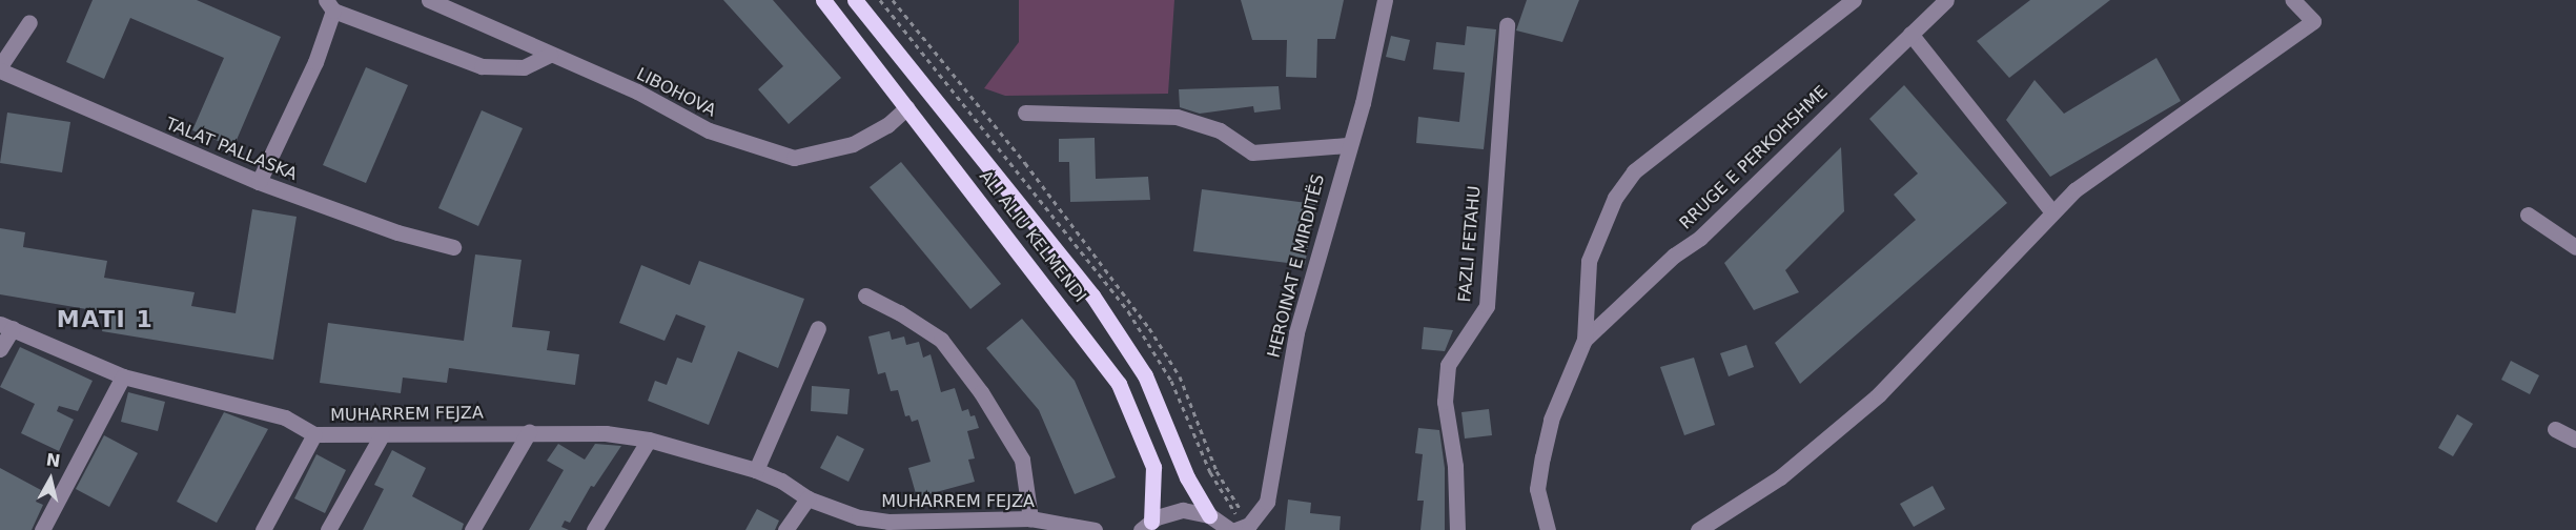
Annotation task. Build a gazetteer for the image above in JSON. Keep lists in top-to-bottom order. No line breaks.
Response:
{"streets":{"main road":["ALI ALIU KELMENDI"],"street":["LIBOHOVA","TALAT PALLASKA","RRUGE E PERKOHSHME","FAZLI FETAHU","HEROINAT E MIRDITËS","MUHARREM FEJZA"]},"crossings":[["LIBOHOVA","ALI ALIU KELMENDI"]],"districts":["MATI 1"],"north":"top"}
